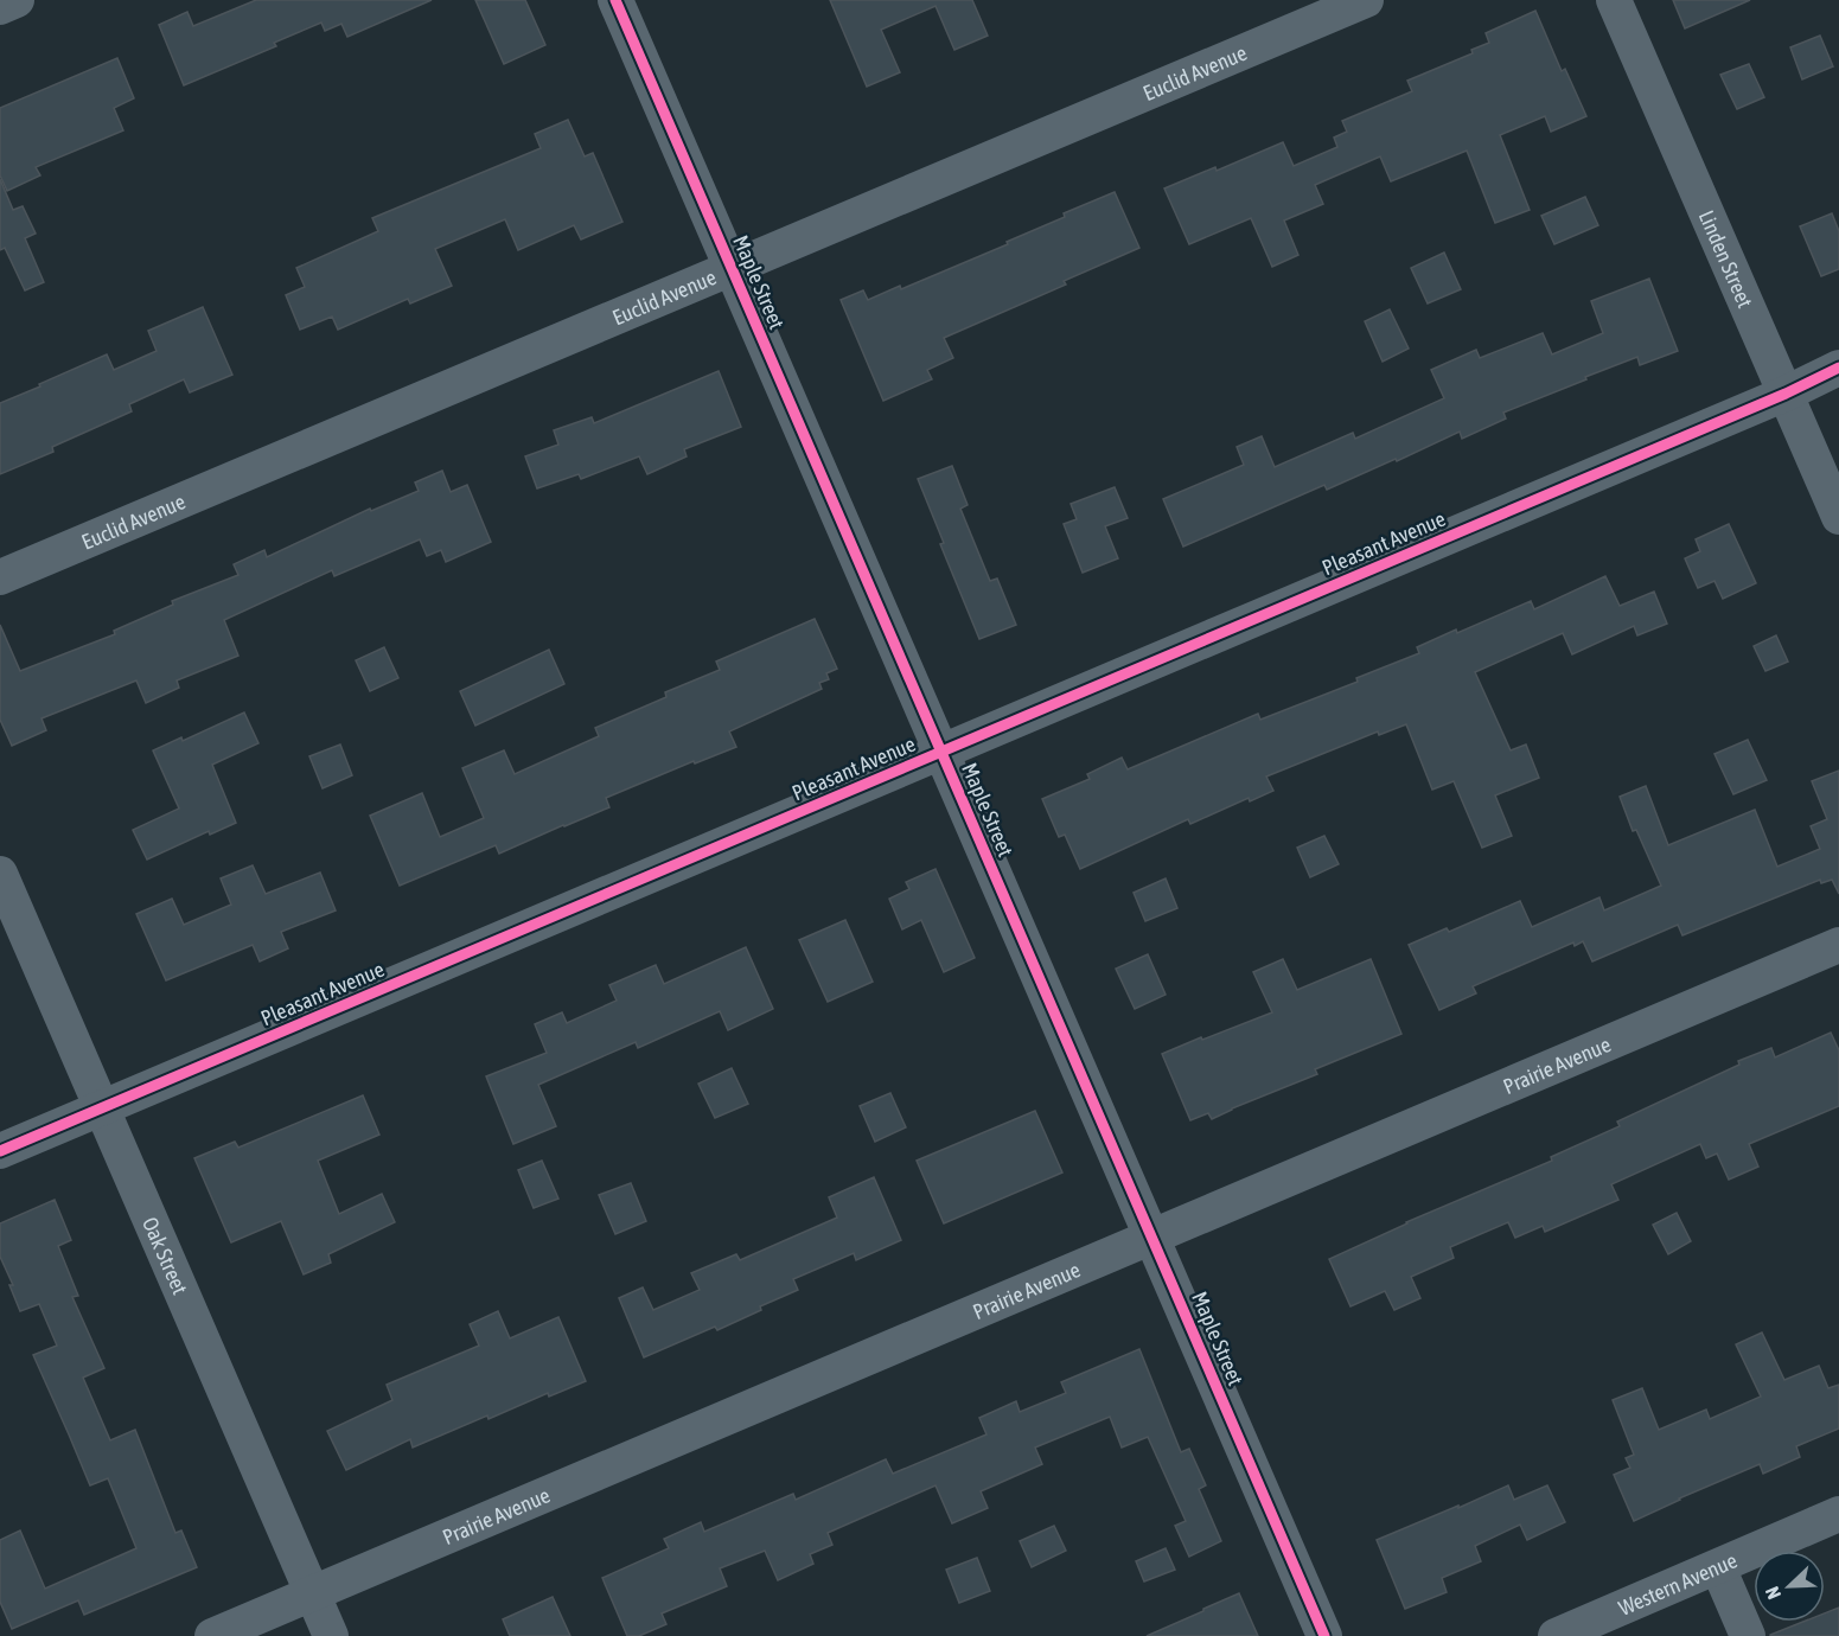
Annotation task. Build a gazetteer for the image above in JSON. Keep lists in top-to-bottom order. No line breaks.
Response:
{"streets":{"street":["Euclid Avenue","Linden Street","Maple Street","Pleasant Avenue","Prairie Avenue","Oak Street","Western Avenue"]},"crossings":[["Euclid Avenue","Maple Street"],["Linden Street","Pleasant Avenue"],["Maple Street","Pleasant Avenue"],["Maple Street","Prairie Avenue"],["Pleasant Avenue","Oak Street"],["Prairie Avenue","Oak Street"]],"north":"bottom left"}
